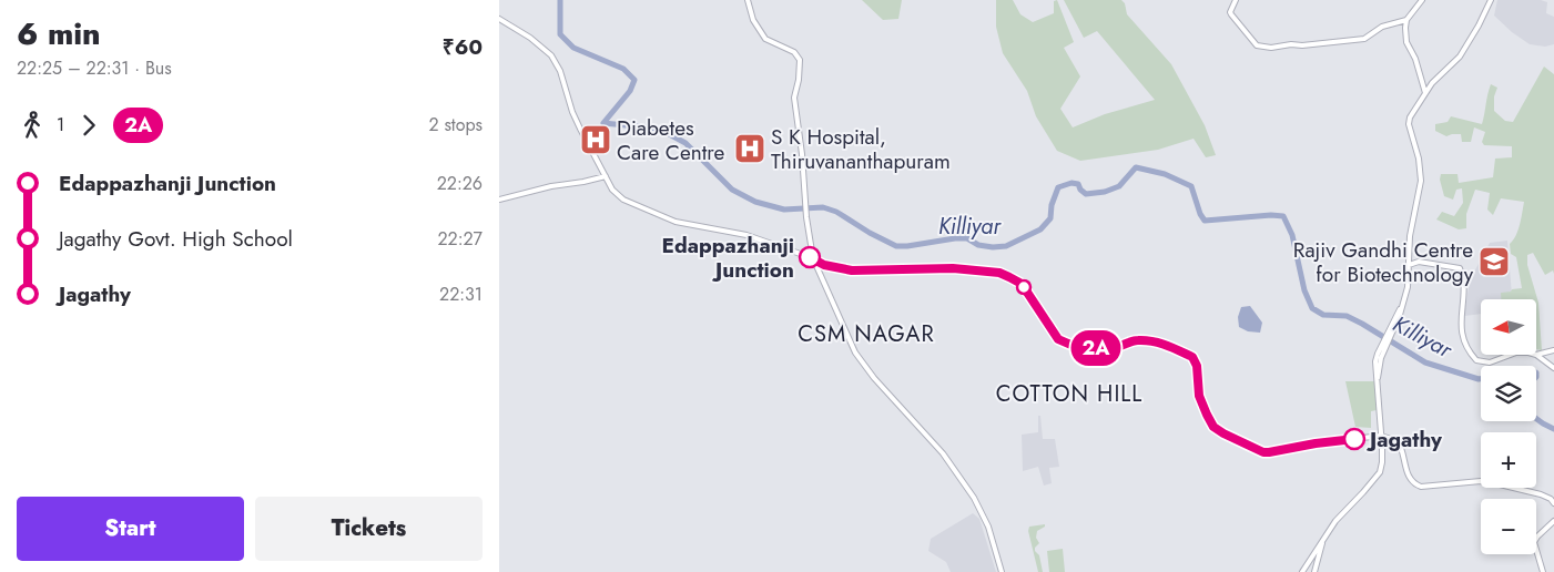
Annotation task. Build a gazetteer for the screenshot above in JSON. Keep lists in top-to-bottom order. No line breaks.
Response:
{"districts":["CSM NAGAR","COTTON HILL"],"water":["Killiyar"],"places":{"hospital":["Diabetes Care Centre","S K Hospital, Thiruvananthapuram"],"other":["Edappazhanji Junction","Jagathy"],"school or university":["Rajiv Gandhi Centre for Biotechnology"]},"lines":["bus line 2A"],"north":"left","page":{"heading":["6 min","22:25 – 22:31 · Bus","₹60"],"on_map":"2A","legs":["1","2A","2 stops"],"list":[{"name":"Edappazhanji Junction","value":"22:26"},{"name":"Jagathy Govt. High School","value":"22:27"},{"name":"Jagathy","value":"22:31"}],"map_buttons":["+","−"],"buttons":["Start","Tickets"]}}
